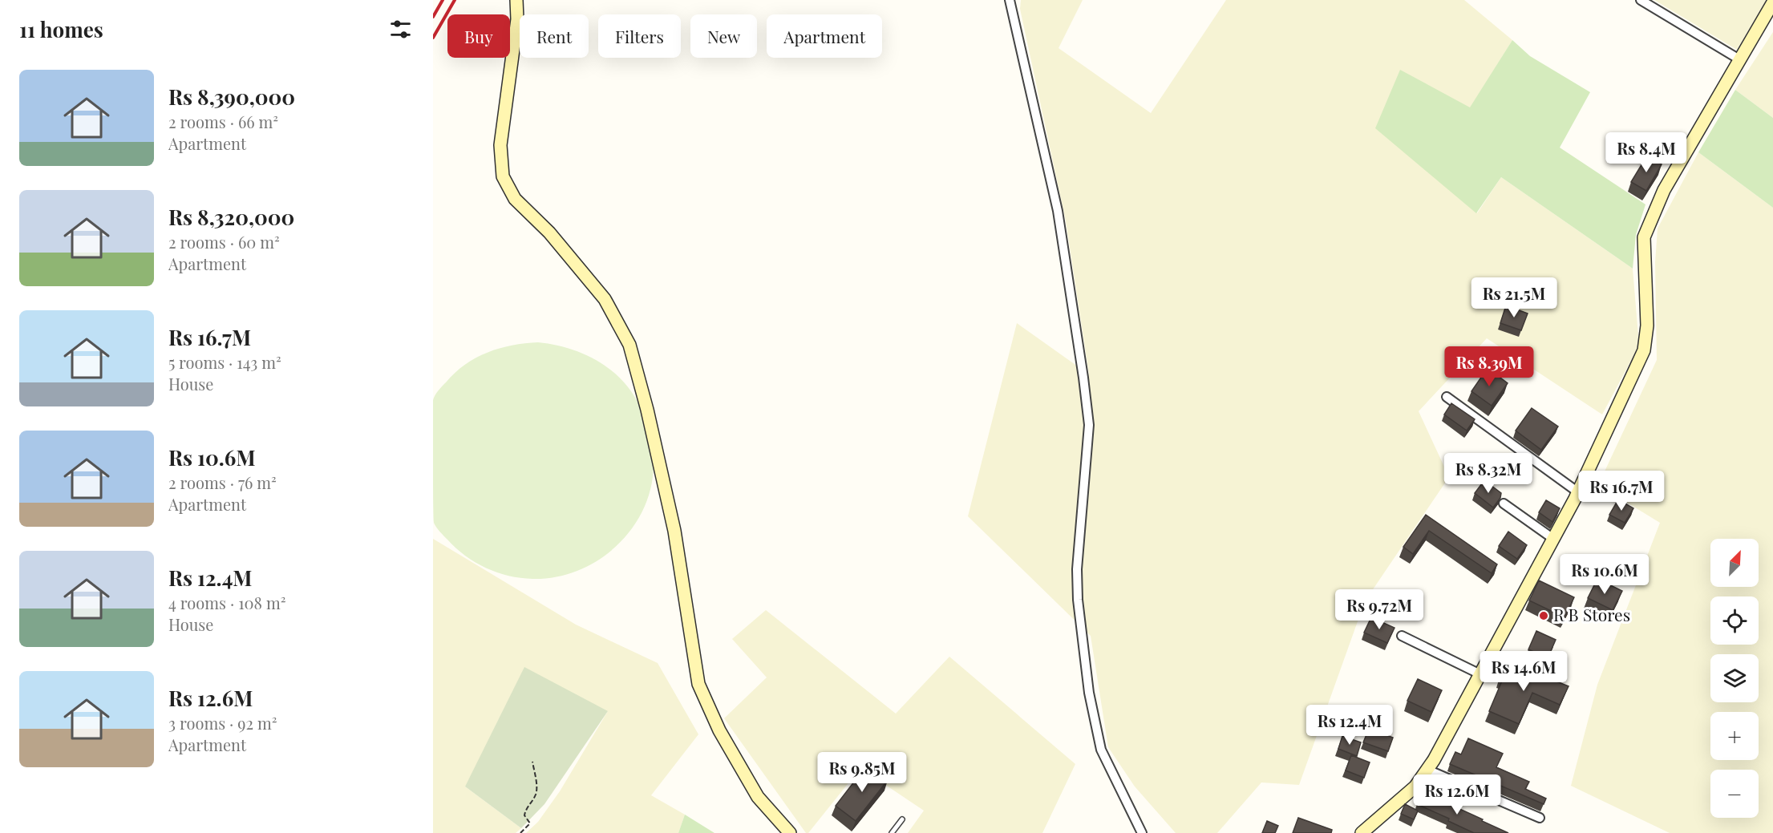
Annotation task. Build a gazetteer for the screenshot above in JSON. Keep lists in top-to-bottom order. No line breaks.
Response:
{"places":["R B Stores"],"north":"top right","page":{"heading":"11 homes","chip":["Buy","Rent","Filters","New","Apartment"],"list":[{"name":"Rs 8,390,000","note":"2 rooms · 66 m² · Apartment"},{"name":"Rs 8,320,000","note":"2 rooms · 60 m² · Apartment"},{"name":"Rs 16.7M","note":"5 rooms · 143 m² · House"},{"name":"Rs 10.6M","note":"2 rooms · 76 m² · Apartment"},{"name":"Rs 12.4M","note":"4 rooms · 108 m² · House"},{"name":"Rs 12.6M","note":"3 rooms · 92 m² · Apartment"}],"price":["Rs 8.4M","Rs 21.5M","Rs 8.39M","Rs 8.32M","Rs 16.7M","Rs 10.6M","Rs 9.72M","Rs 14.6M","Rs 12.4M","Rs 9.85M","Rs 12.6M"],"map_buttons":["+","−"]}}
